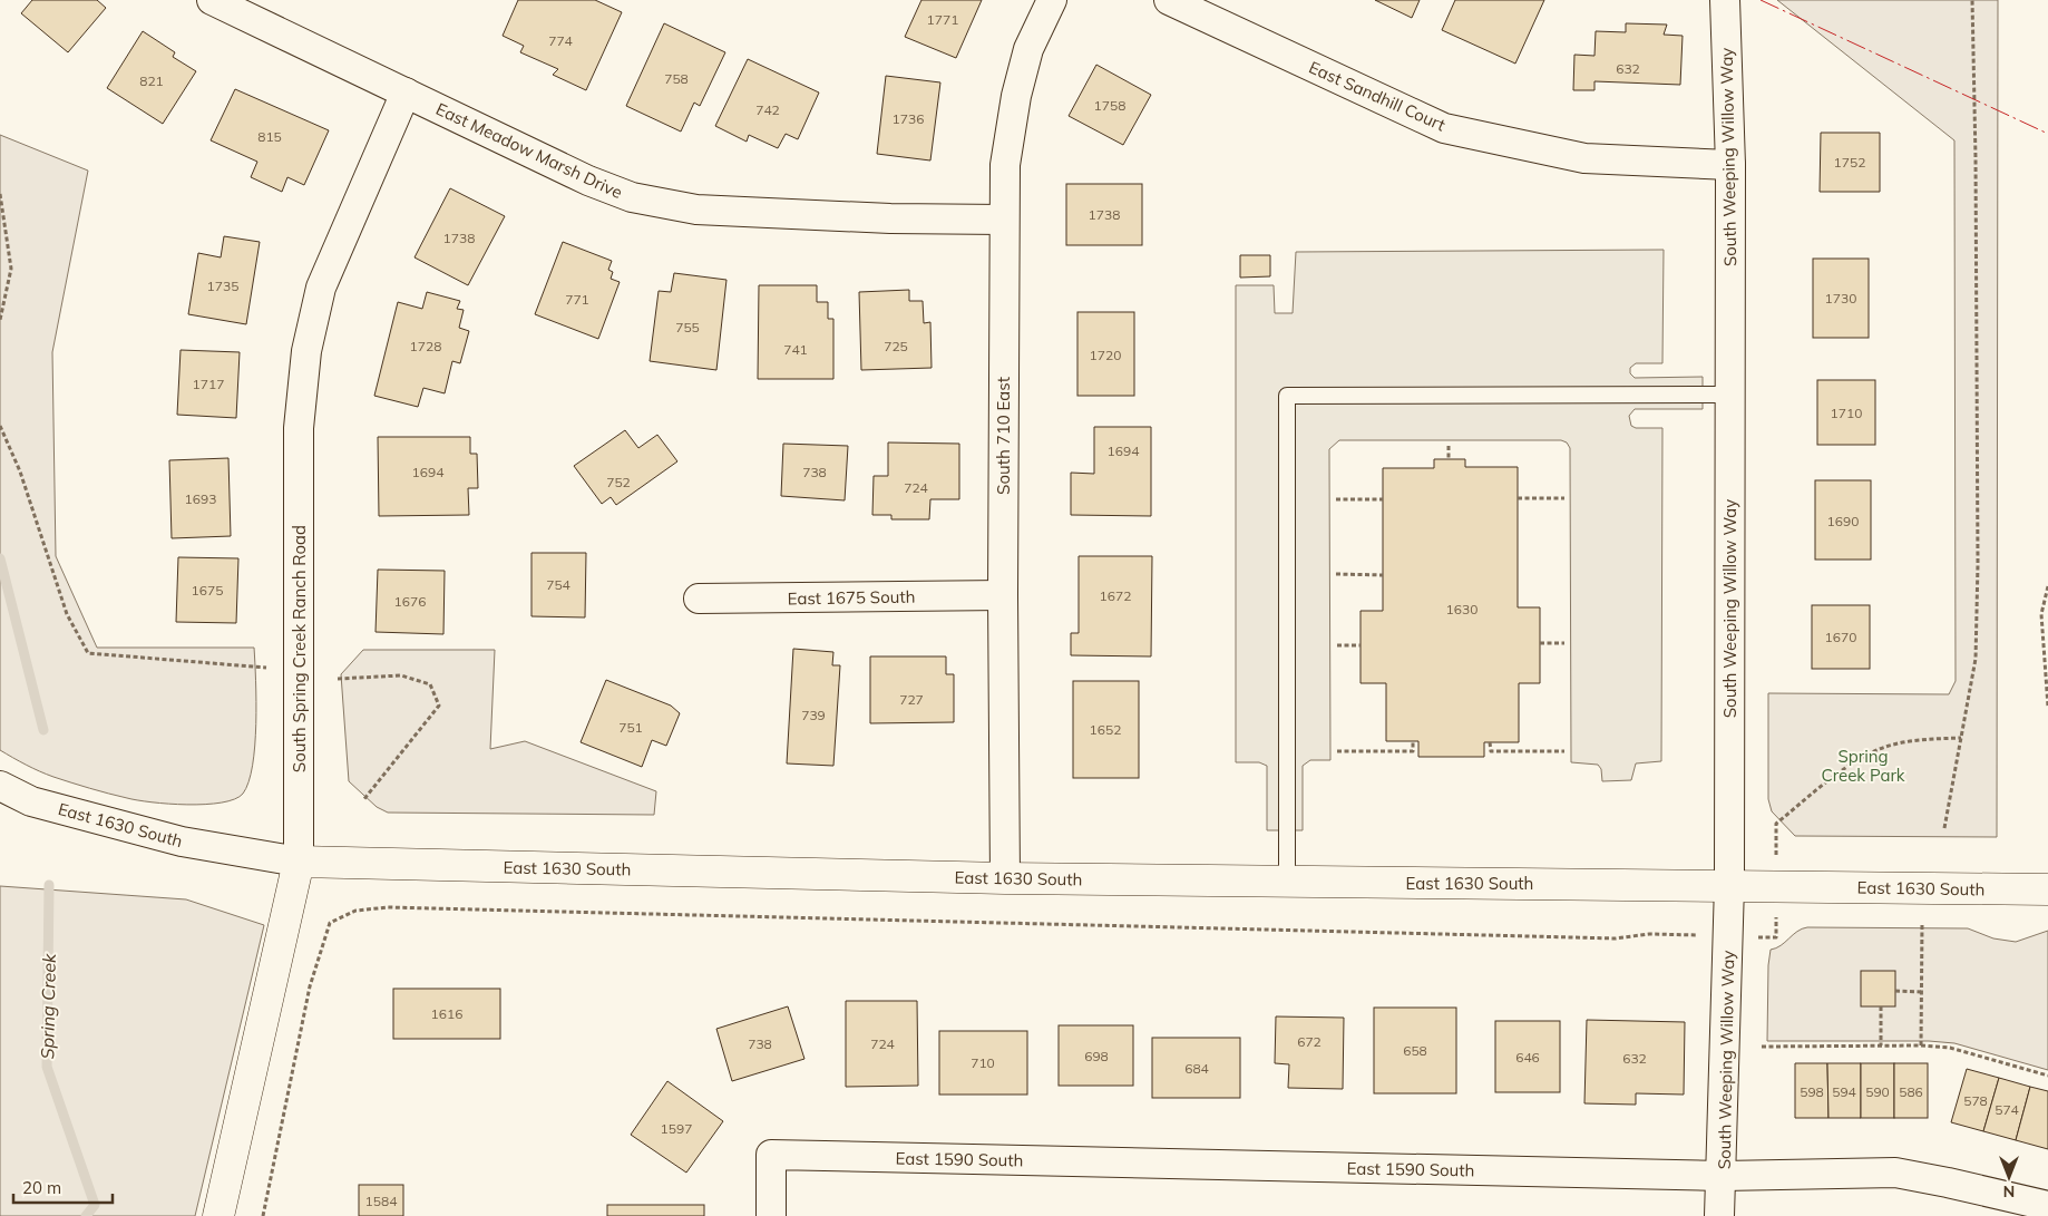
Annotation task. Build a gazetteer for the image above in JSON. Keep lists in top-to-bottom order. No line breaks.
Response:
{"streets":{"street":["East Sandhill Court","East Meadow Marsh Drive","South Weeping Willow Way","South 710 East","East 1675 South","South Spring Creek Ranch Road","East 1630 South","East 1590 South"]},"crossings":[["East Sandhill Court","South Weeping Willow Way"],["East Meadow Marsh Drive","South 710 East"],["East Meadow Marsh Drive","South Spring Creek Ranch Road"],["South Weeping Willow Way","East 1630 South"],["South Weeping Willow Way","East 1590 South"],["South 710 East","East 1675 South"],["South 710 East","East 1630 South"],["South Spring Creek Ranch Road","East 1630 South"]],"water":["Spring Creek"],"parks":["Spring Creek Park"],"house_numbers":["1771","774","632","758","821","1758","742","1736","815","1752","1738","1738","1735","1730","771","755","1728","725","741","1720","1717","1710","1694","1694","738","752","724","1693","1690","754","1675","1672","1676","1630","1670","727","739","751","1652","1616","672","738","724","658","698","646","632","710","684","598","594","590","586","578","574","1597","1584"],"scale_bar":"20 m","north":"bottom"}
